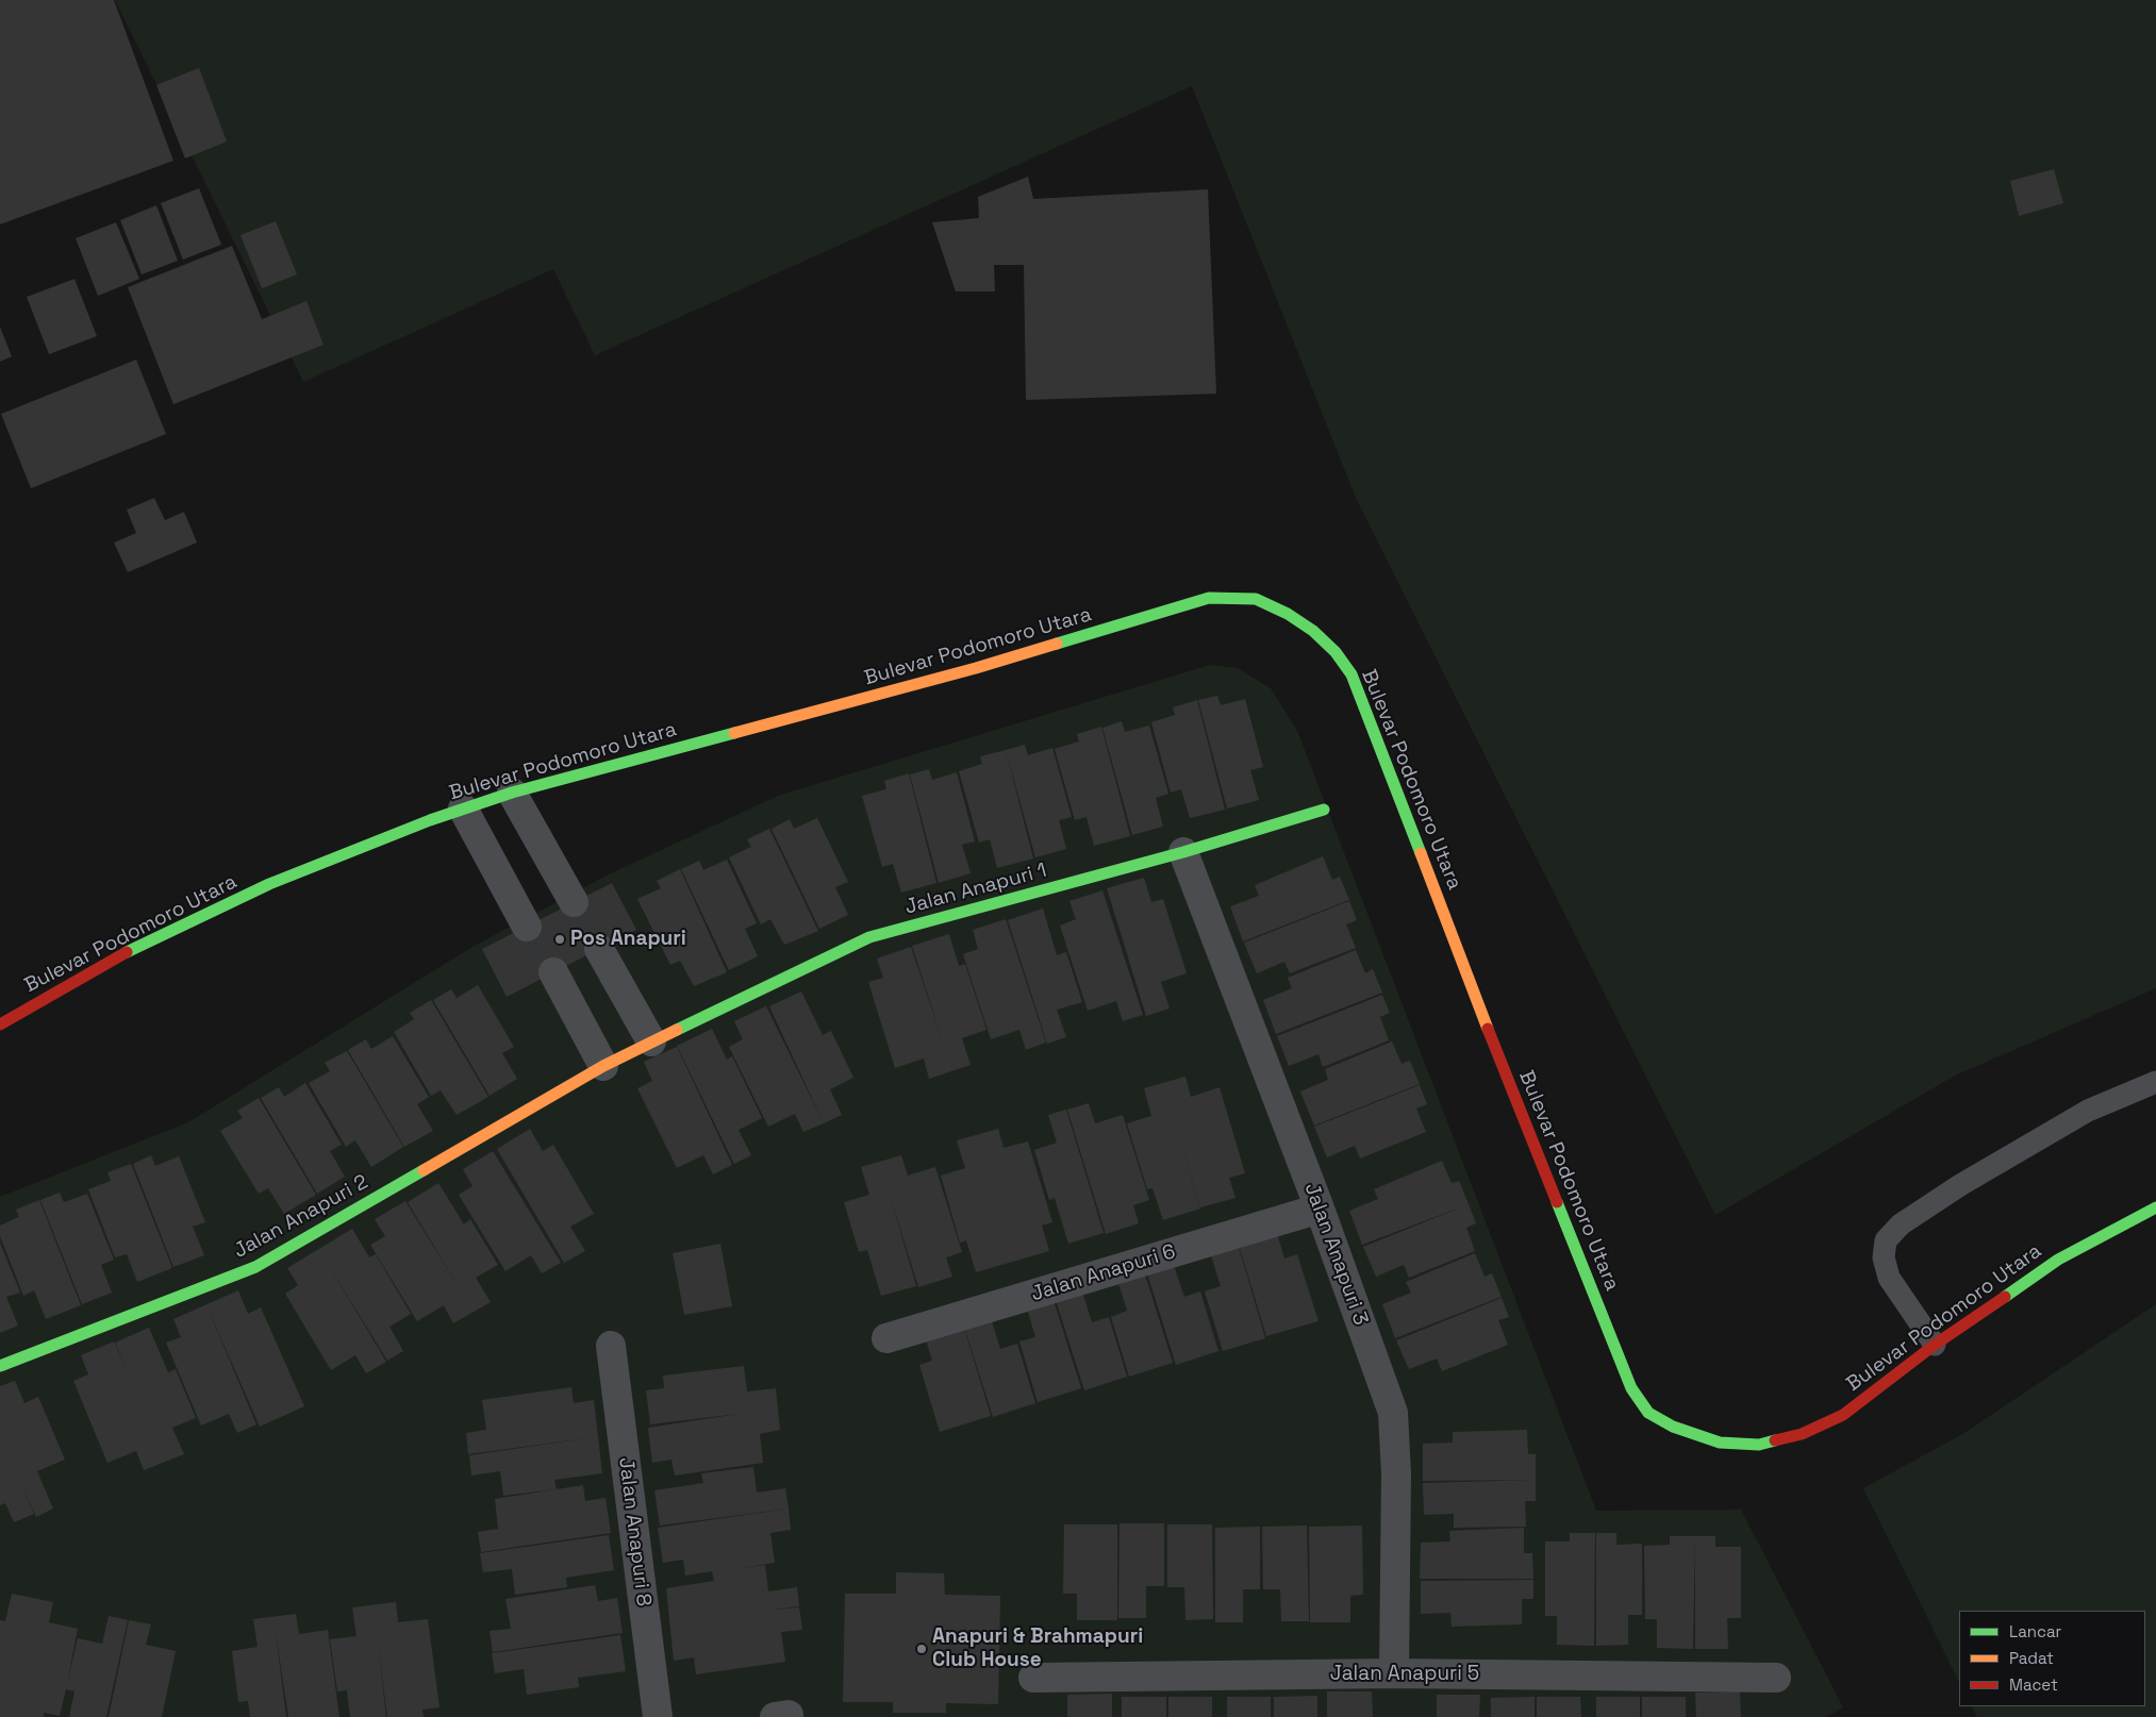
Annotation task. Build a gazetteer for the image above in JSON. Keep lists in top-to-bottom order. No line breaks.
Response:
{"streets":{"street":["Bulevar Podomoro Utara","Jalan Anapuri 1","Jalan Anapuri 2","Jalan Anapuri 3","Jalan Anapuri 6","Jalan Anapuri 8","Jalan Anapuri 5"]},"crossings":[["Jalan Anapuri 1","Jalan Anapuri 2"],["Jalan Anapuri 1","Jalan Anapuri 3"],["Jalan Anapuri 3","Jalan Anapuri 6"],["Jalan Anapuri 3","Jalan Anapuri 5"]],"places":["Pos Anapuri","Anapuri & Brahmapuri Club House"],"legend":["Lancar","Padat","Macet"]}
